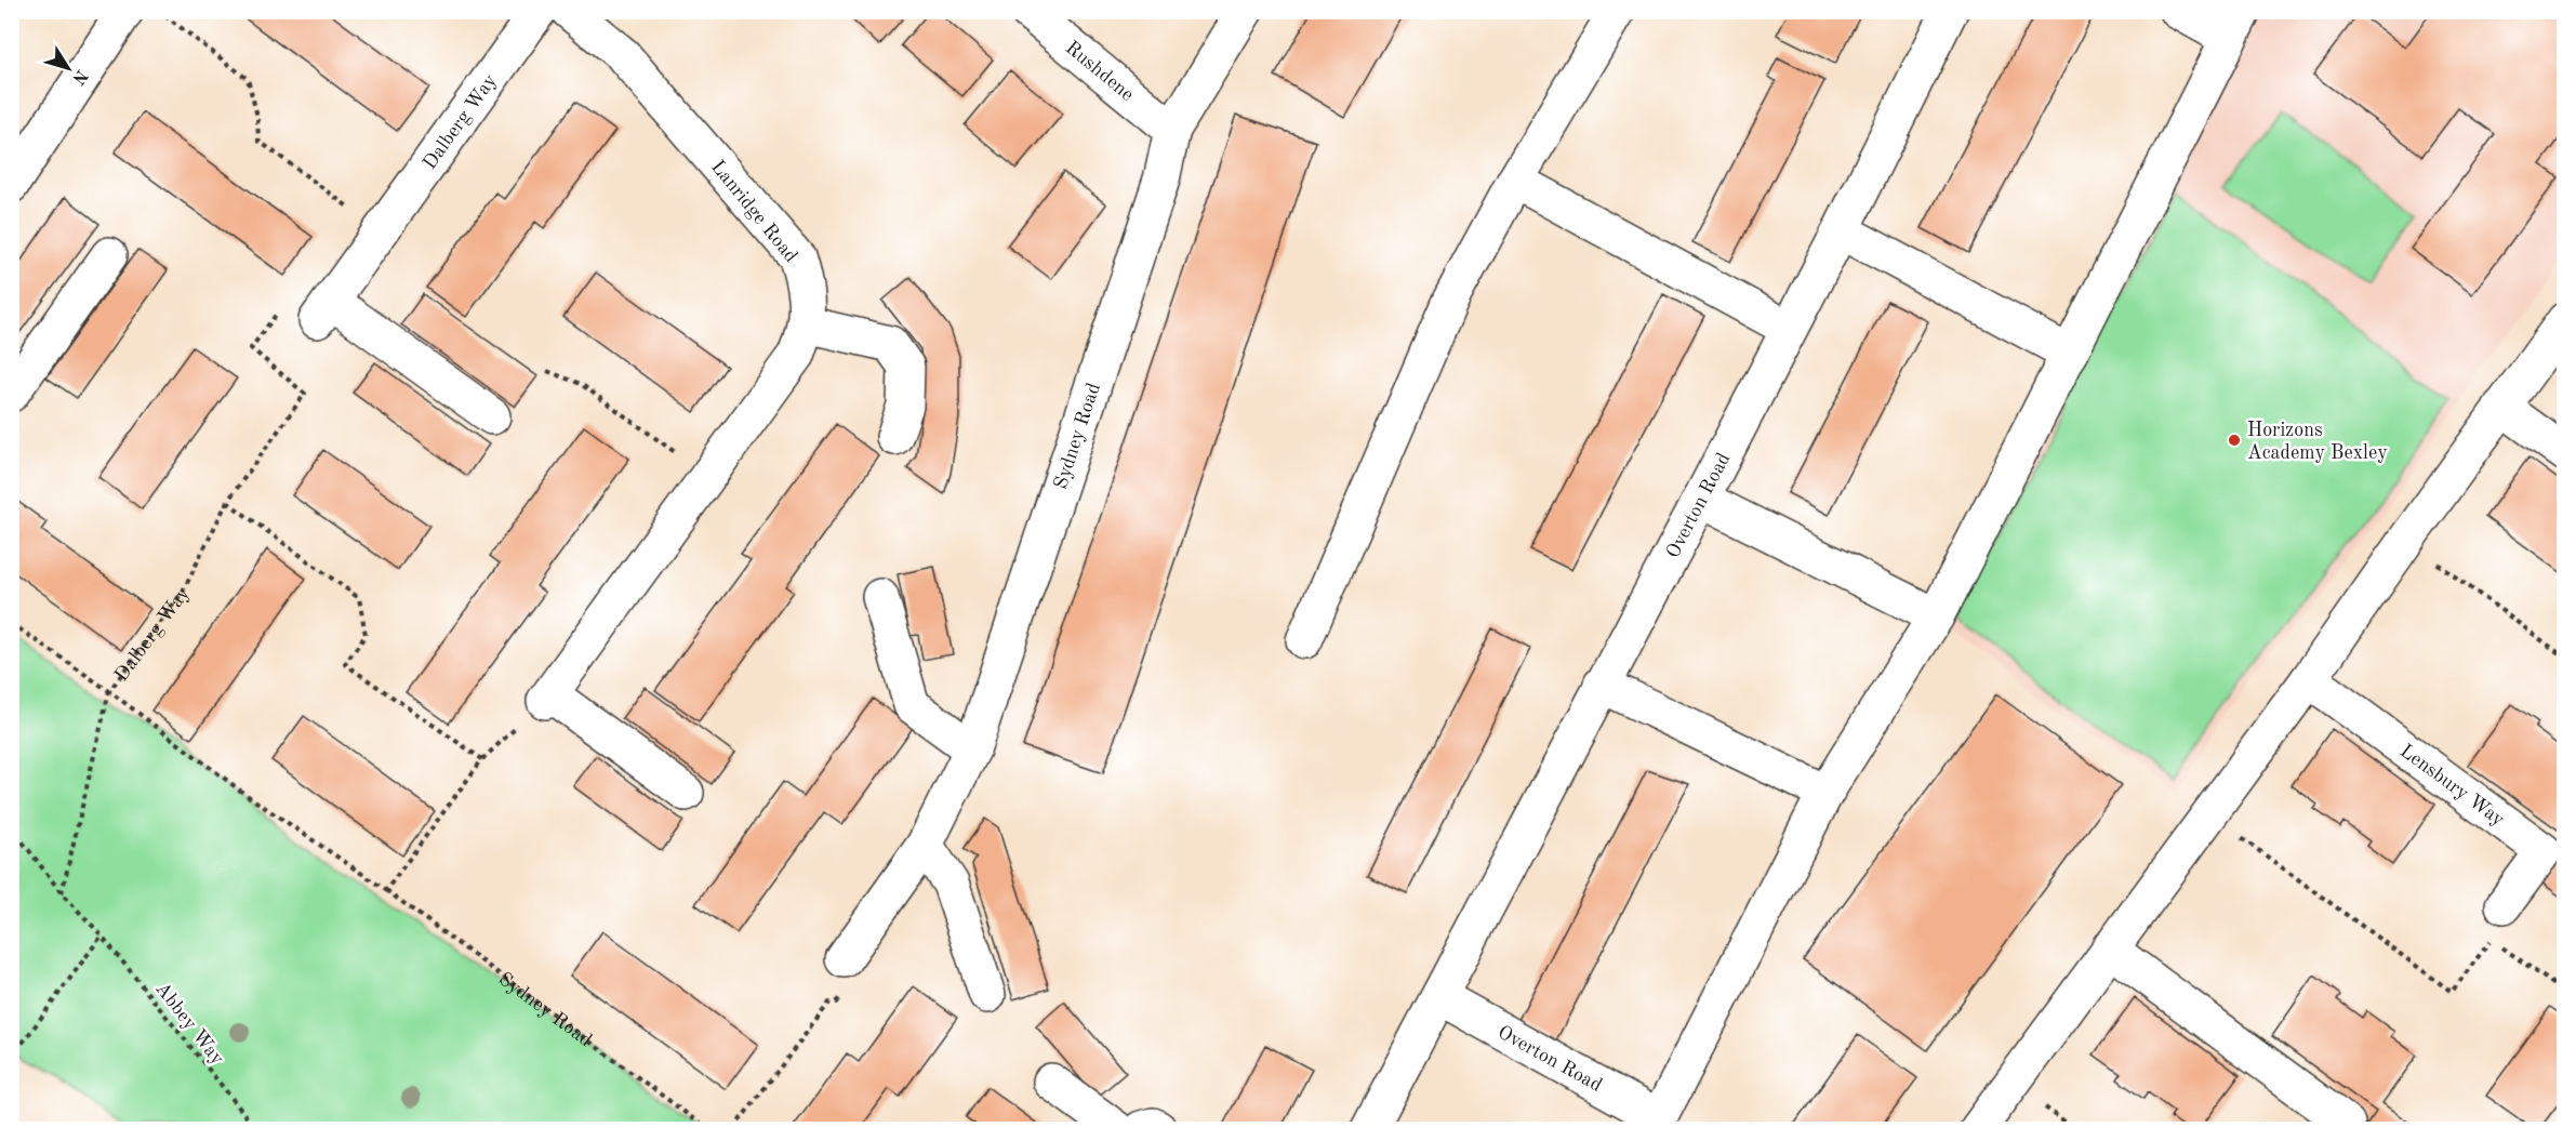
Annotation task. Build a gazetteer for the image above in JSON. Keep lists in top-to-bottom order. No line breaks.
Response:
{"streets":{"street":["Rushdene","Dalberg Way","Lanridge Road","Sydney Road","Overton Road","Lensbury Way"],"path":["Abbey Way"]},"crossings":[["Rushdene","Sydney Road"],["Dalberg Way","Sydney Road"]],"places":["Horizons Academy Bexley"],"north":"bottom right"}
